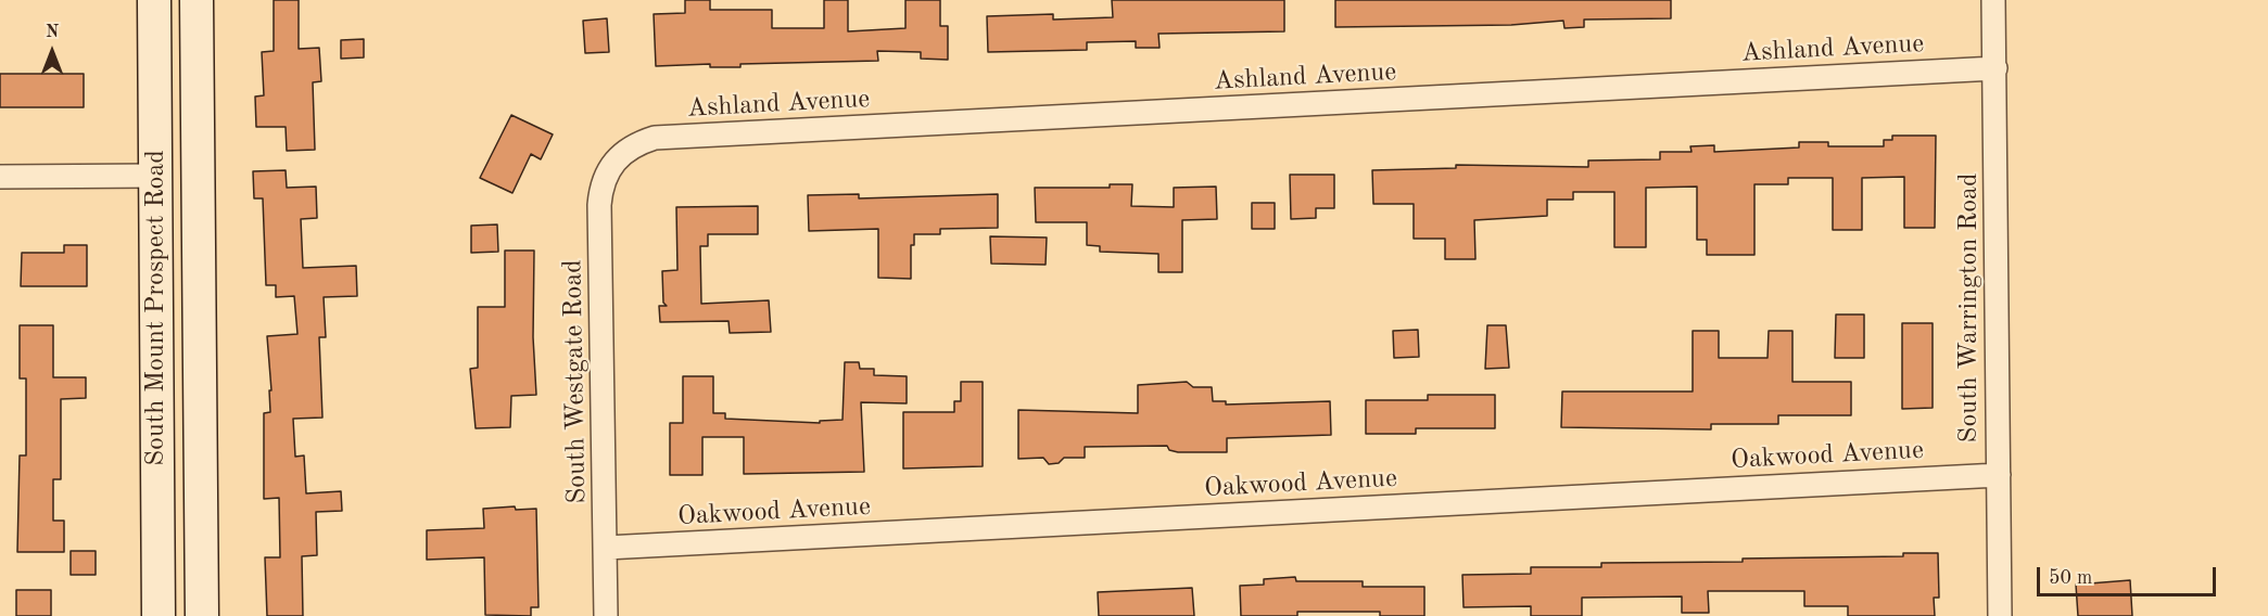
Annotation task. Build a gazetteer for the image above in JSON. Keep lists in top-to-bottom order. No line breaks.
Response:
{"streets":{"main road":["South Mount Prospect Road"],"street":["Ashland Avenue","South Warrington Road","South Westgate Road","Oakwood Avenue"]},"crossings":[["Ashland Avenue","South Warrington Road"],["Ashland Avenue","South Westgate Road"],["South Warrington Road","Oakwood Avenue"],["South Westgate Road","Oakwood Avenue"]],"scale_bar":"50 m","north":"top"}
